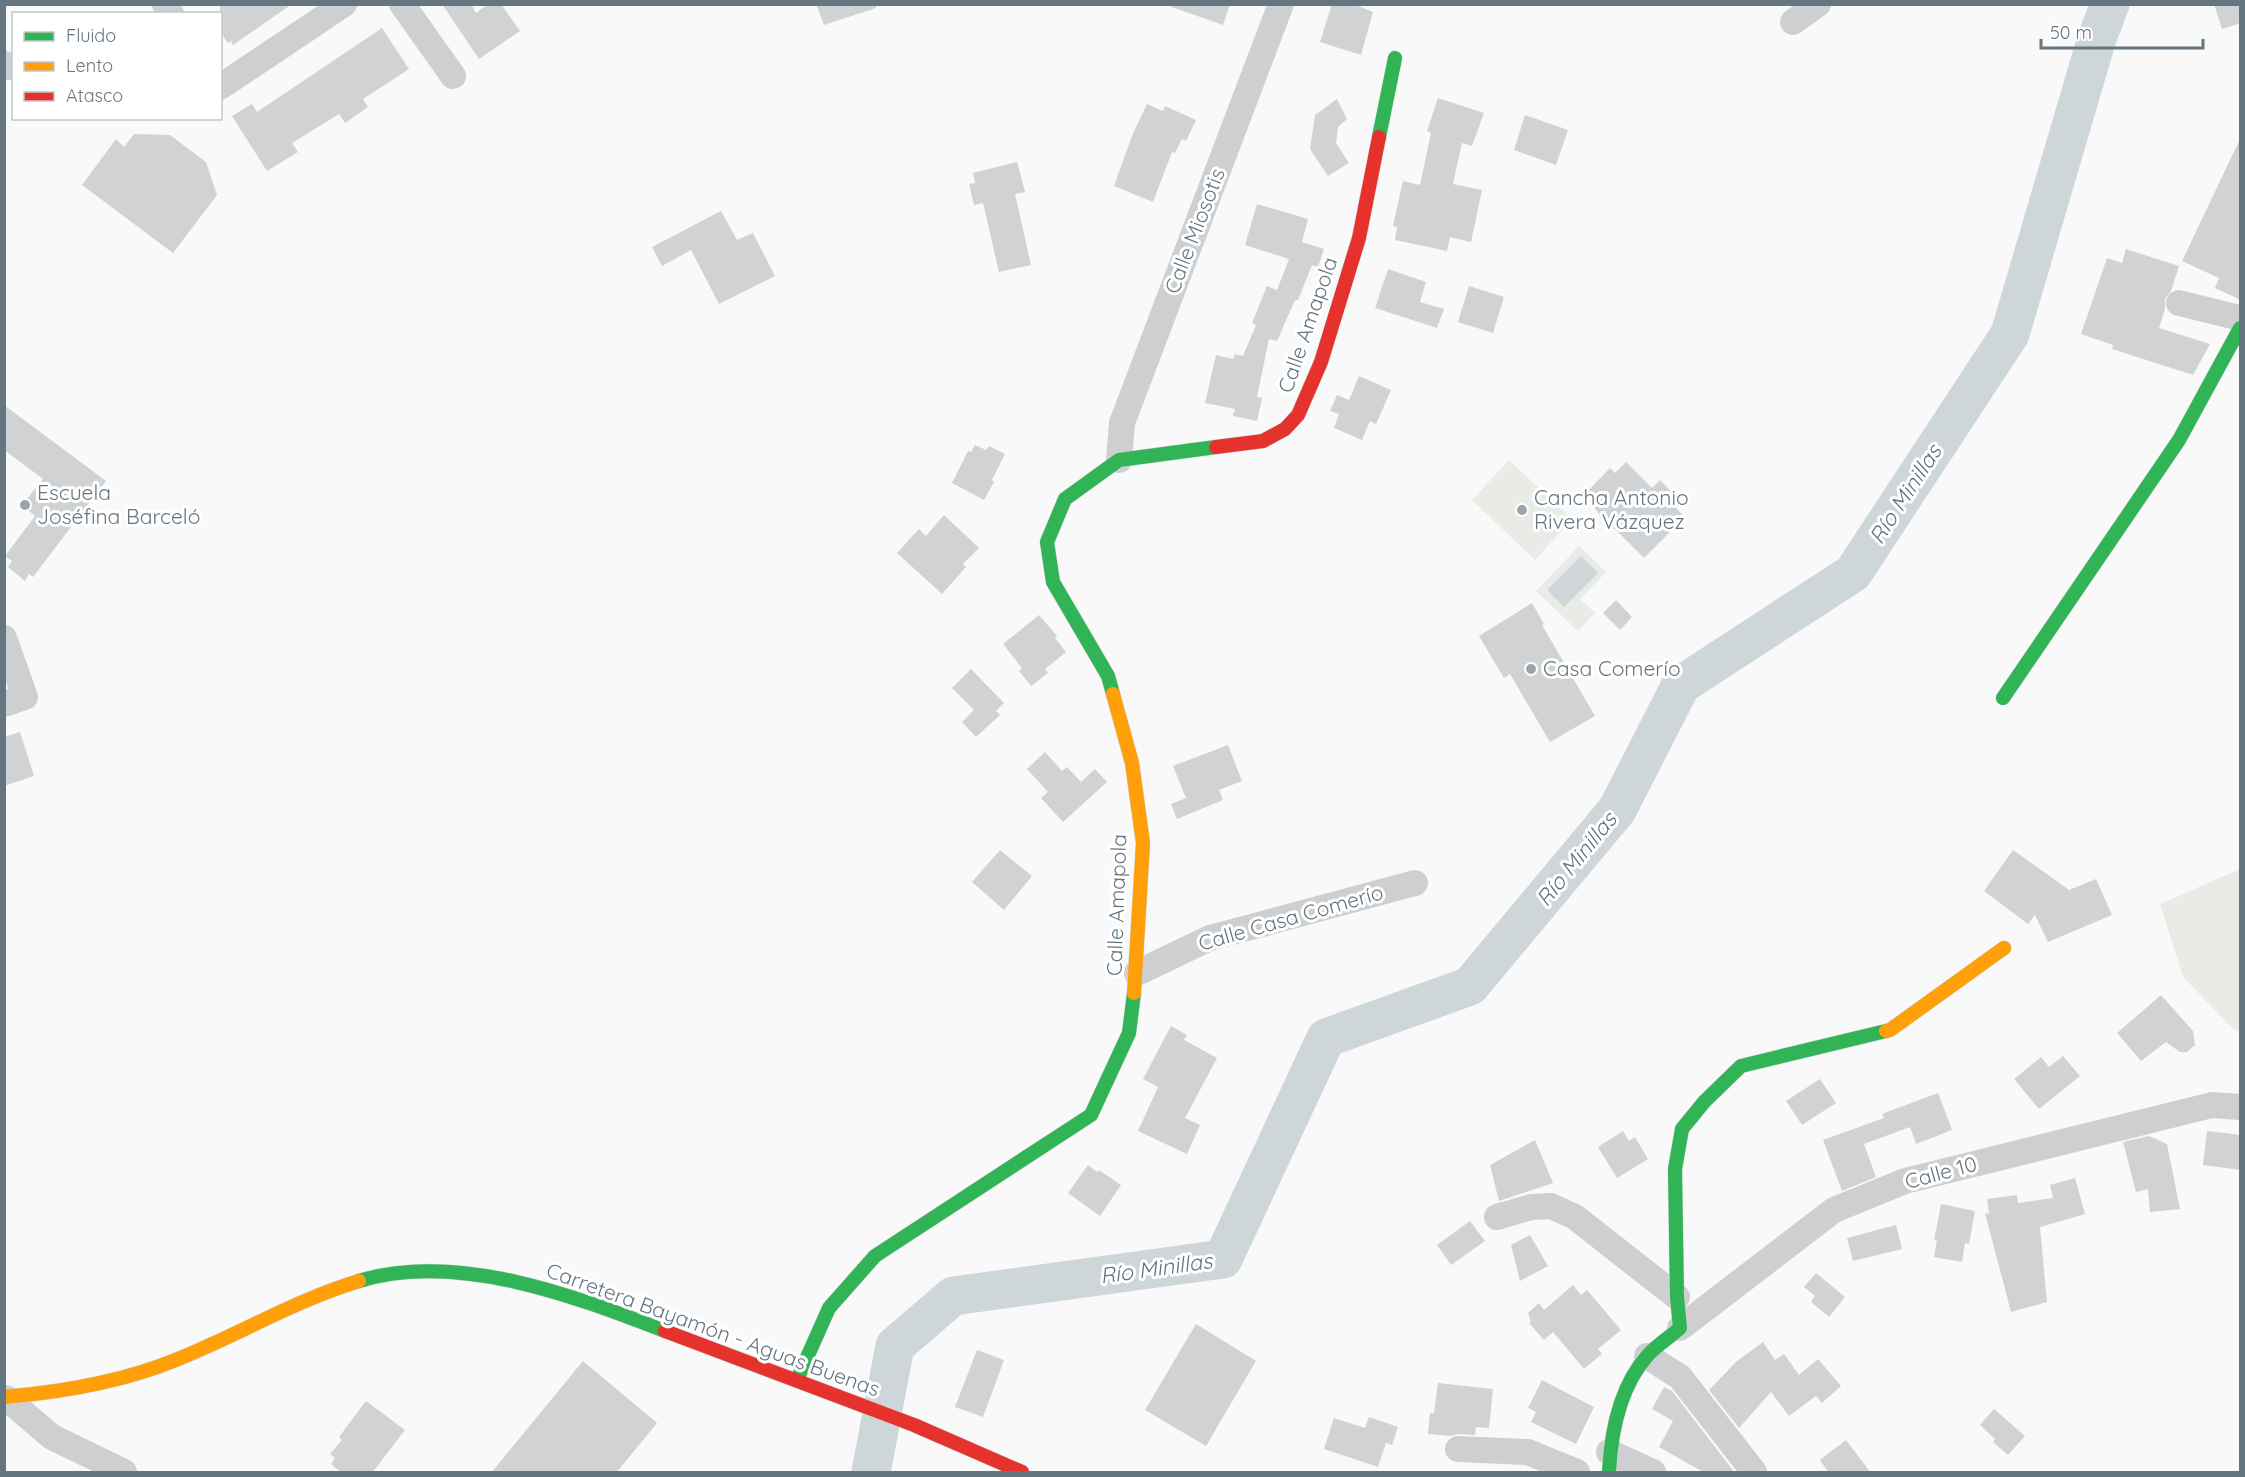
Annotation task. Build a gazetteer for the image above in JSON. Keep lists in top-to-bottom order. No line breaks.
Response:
{"streets":{"street":["Calle Miosotis","Calle Amapola","Calle Casa Comerío","Calle 10","Carretera Bayamón - Aguas Buenas"]},"crossings":[["Calle Miosotis","Calle Amapola"],["Calle Amapola","Calle Casa Comerío"],["Calle Amapola","Carretera Bayamón - Aguas Buenas"]],"water":["Río Minillas"],"places":["Escuela Joséfina Barceló","Cancha Antonio Rivera Vázquez","Casa Comerío"],"legend":["Fluido","Lento","Atasco"],"scale_bar":"50 m"}
